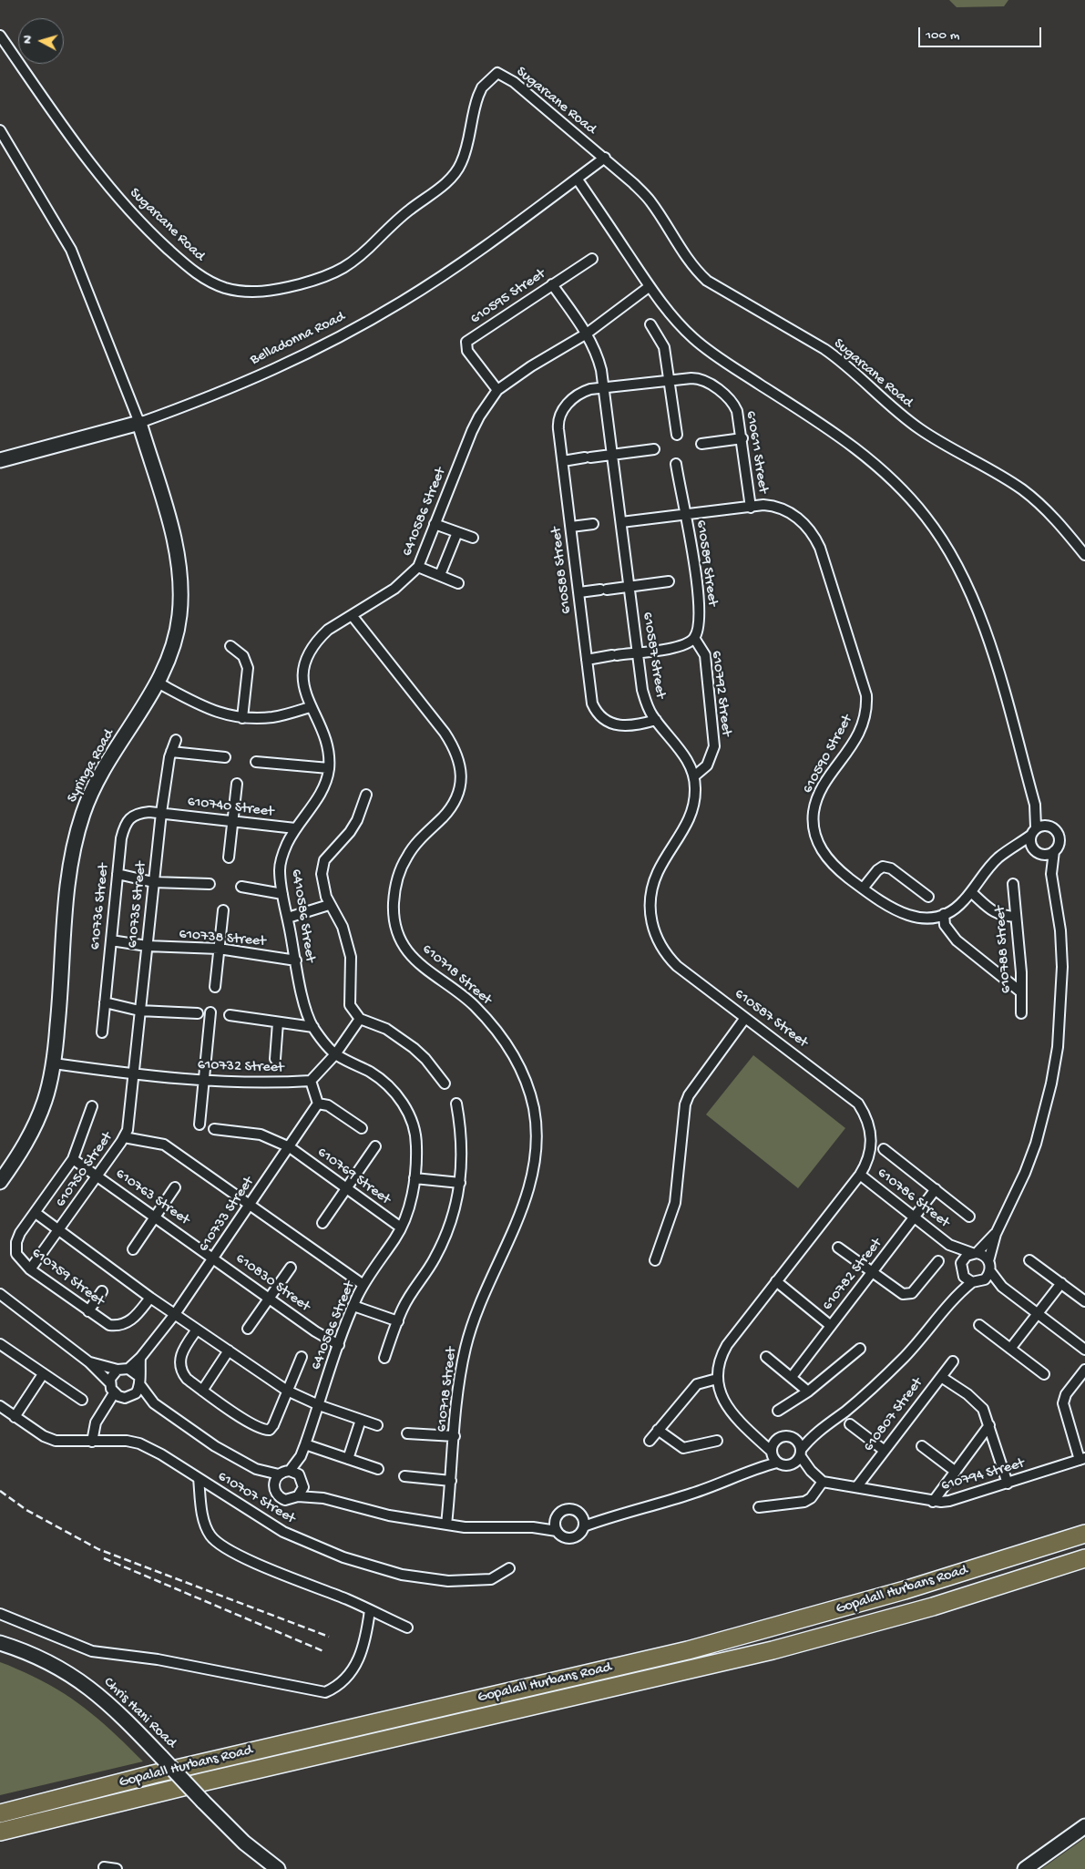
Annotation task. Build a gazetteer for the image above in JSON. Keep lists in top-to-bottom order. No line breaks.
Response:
{"streets":{"highway":["Gopalall Hurbans Road"],"street":["Sugarcane Road","610595 Street","Belladonna Road","610611 Street","6410586 Street","610589 Street","610588 Street","610587 Street","610792 Street","610590 Street","Syringa Road","610740 Street","610735 Street","610736 Street","610738 Street","610788 Street","610718 Street","610732 Street","610750 Street","610769 Street","610763 Street","610786 Street","610733 Street","610782 Street","610759 Street","610830 Street","610807 Street","610794 Street","610707 Street","Chris Hani Road"]},"crossings":[["Sugarcane Road","Belladonna Road"],["610595 Street","6410586 Street"],["610595 Street","610587 Street"],["Belladonna Road","Syringa Road"],["610611 Street","610588 Street"],["610611 Street","610587 Street"],["610611 Street","610590 Street"],["6410586 Street","610587 Street"],["6410586 Street","610740 Street"],["6410586 Street","610738 Street"],["6410586 Street","610718 Street"],["6410586 Street","610769 Street"],["6410586 Street","610830 Street"],["610589 Street","610792 Street"],["610589 Street","610590 Street"],["610588 Street","610587 Street"],["610587 Street","610792 Street"],["610587 Street","610590 Street"],["610587 Street","610786 Street"],["Syringa Road","610732 Street"],["610740 Street","610735 Street"],["610740 Street","610736 Street"],["610735 Street","610736 Street"],["610735 Street","610738 Street"],["610735 Street","610732 Street"],["610735 Street","610750 Street"],["610736 Street","610738 Street"],["610732 Street","610750 Street"],["610750 Street","610763 Street"],["610750 Street","610759 Street"],["610769 Street","610733 Street"],["610763 Street","610733 Street"],["610763 Street","610759 Street"],["610763 Street","610830 Street"],["610786 Street","610782 Street"],["610733 Street","610830 Street"],["610807 Street","610794 Street"]],"scale_bar":"100 m","north":"left"}
